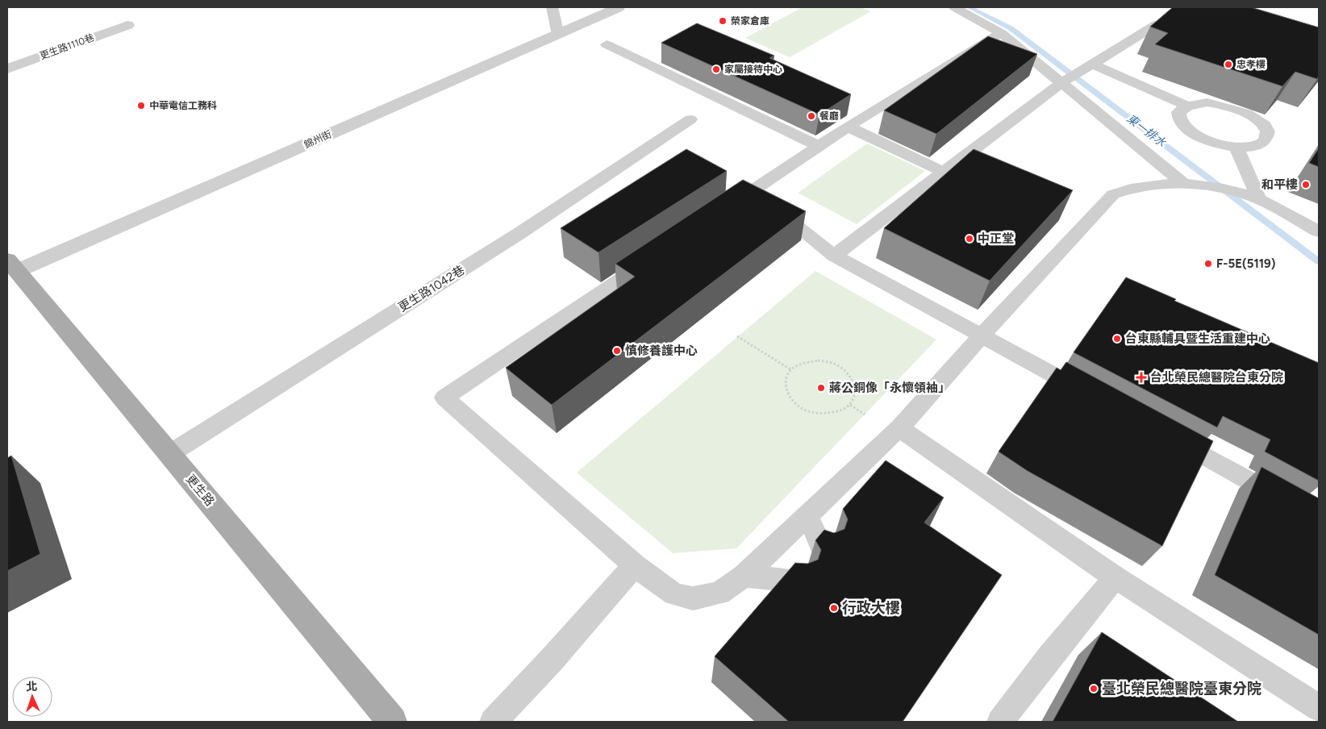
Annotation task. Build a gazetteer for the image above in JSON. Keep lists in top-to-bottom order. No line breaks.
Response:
{"streets":{"main road":["更生路"],"street":["更生路1110巷","錦州街"],"lane":["更生路1042巷"]},"crossings":[["錦州街","更生路"],["更生路1042巷","更生路"]],"water":["東一排水"],"places":{"other":["榮家倉庫","忠孝樓","家屬接待中心","中華電信工務科","餐廳","和平樓","中正堂","F-5E(5119)","台東縣輔具暨生活重建中心","慎修養護中心","蔣公銅像「永懷領袖」","行政大樓","臺北榮民總醫院臺東分院"],"health":["台北榮民總醫院台東分院"]},"north":"top"}
